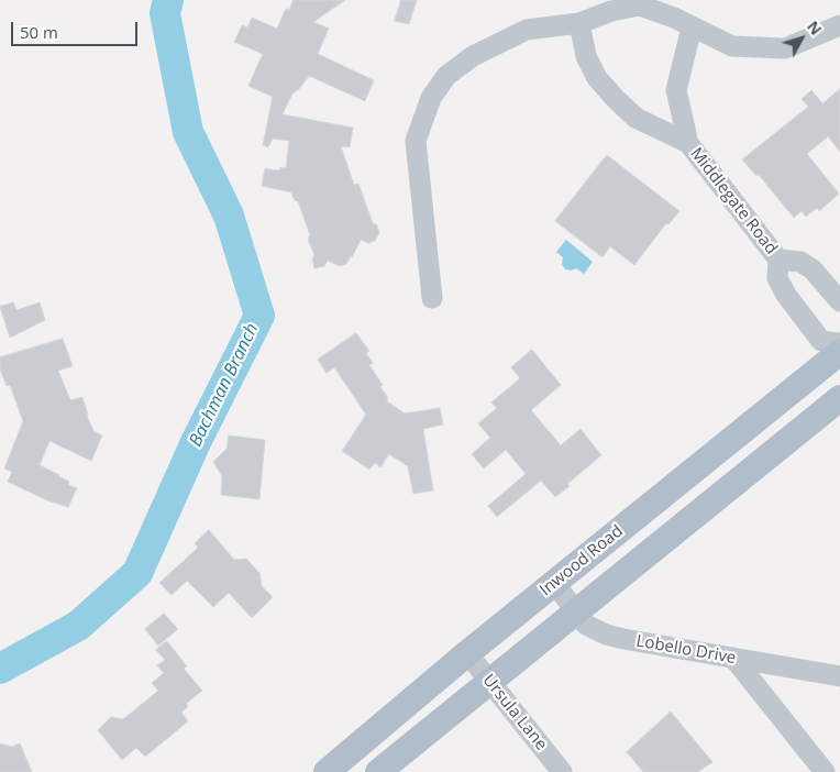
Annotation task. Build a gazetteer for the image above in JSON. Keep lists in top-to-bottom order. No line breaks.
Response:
{"streets":{"main road":["Inwood Road"],"street":["Middlegate Road","Lobello Drive","Ursula Lane"]},"crossings":[["Inwood Road","Lobello Drive"],["Inwood Road","Ursula Lane"]],"water":["Bachman Branch"],"scale_bar":"50 m","north":"top right"}
